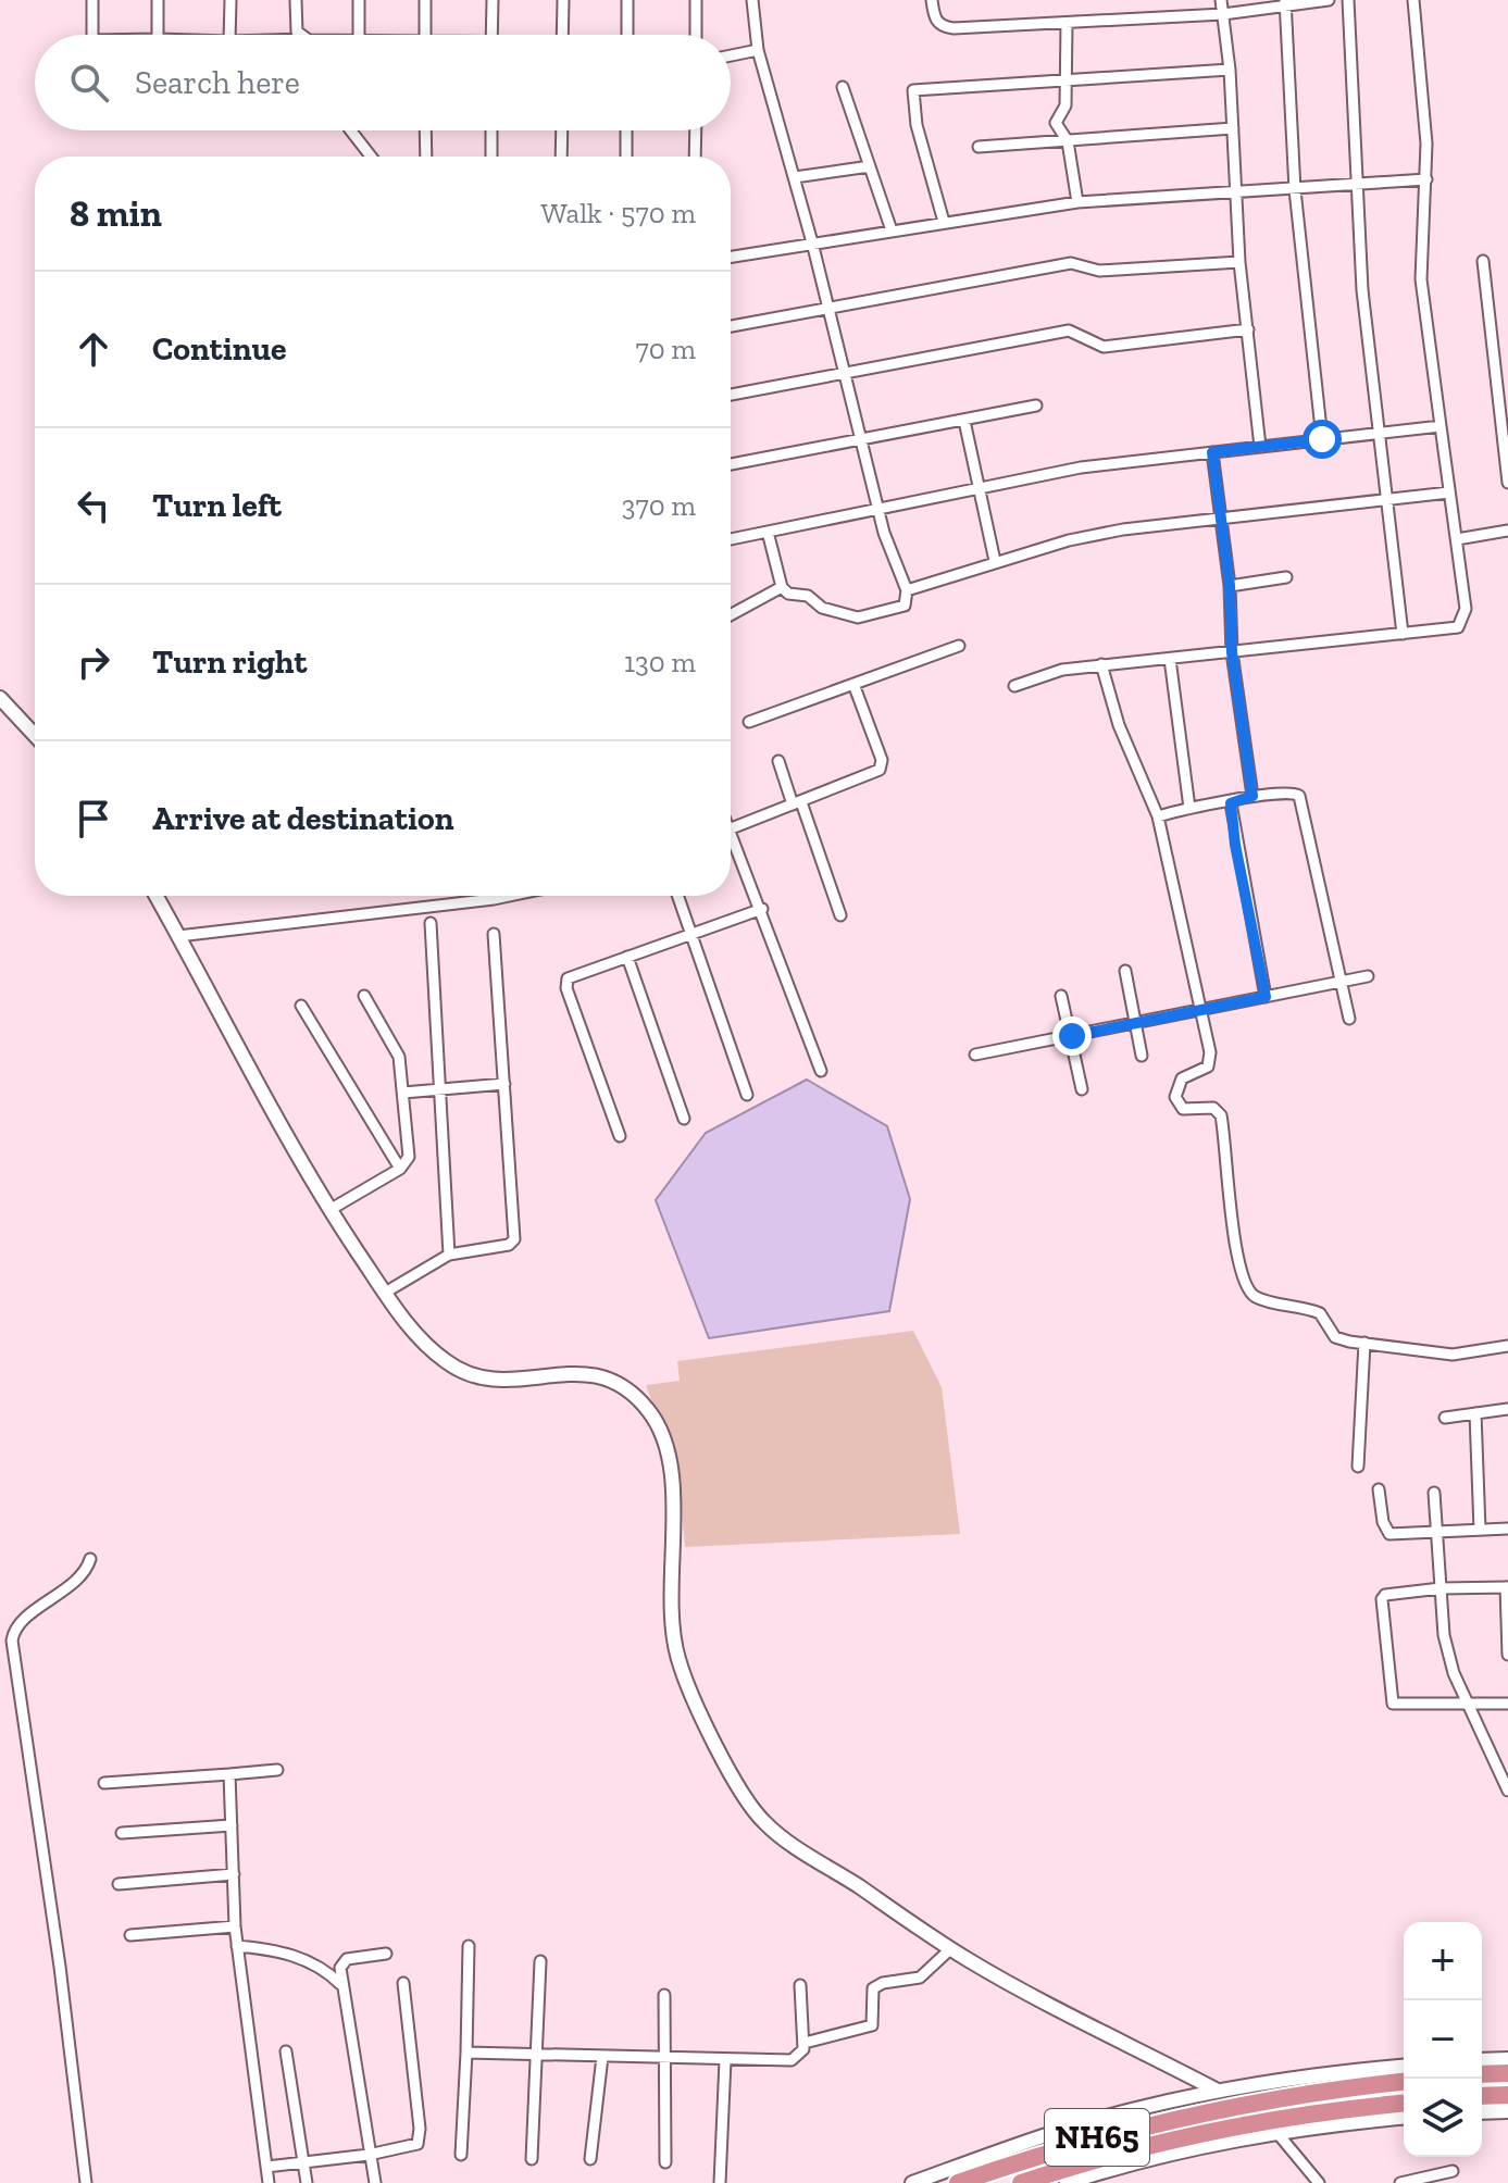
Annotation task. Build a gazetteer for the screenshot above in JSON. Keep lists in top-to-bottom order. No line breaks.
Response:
{"streets":{"highway":["NH65"]},"page":{"search":"Search here","heading":["8 min","Walk · 570 m"],"list":[["Continue","70 m"],["Turn left","370 m"],["Turn right","130 m"],"Arrive at destination"],"map_buttons":["+","−"]}}
